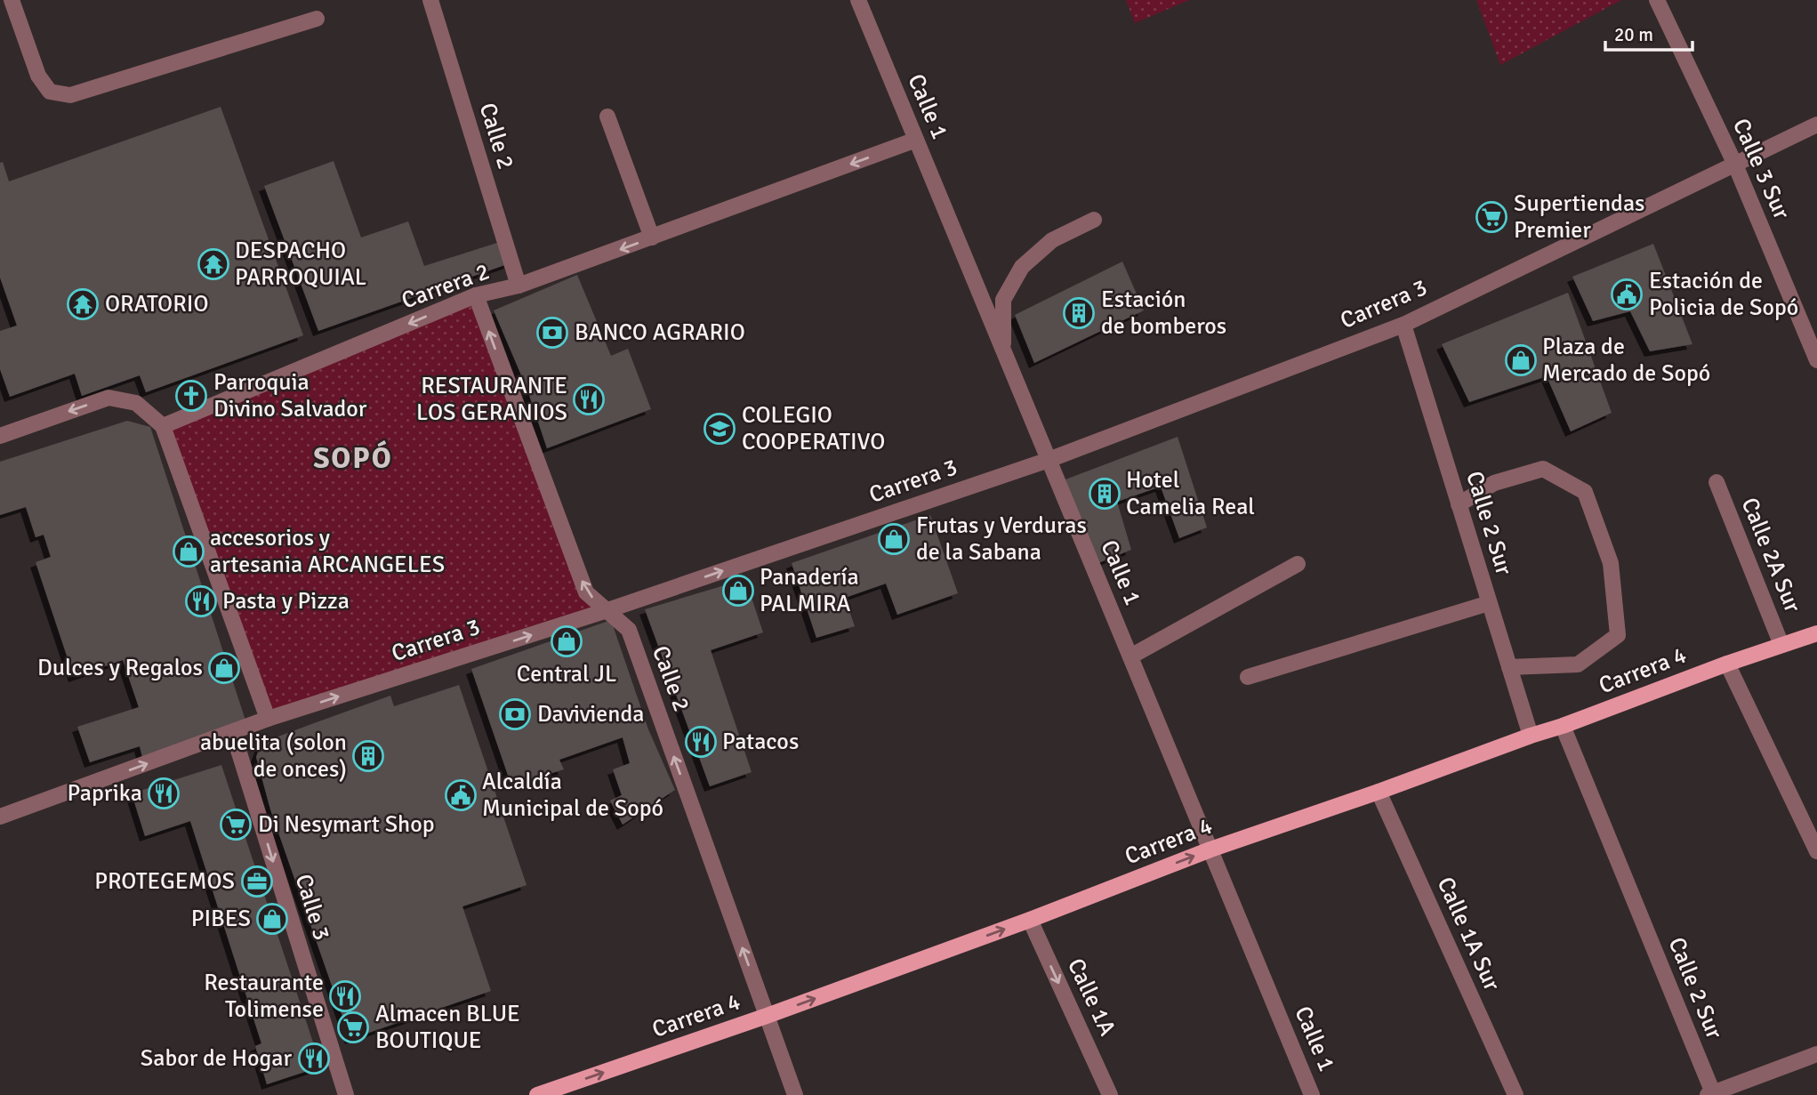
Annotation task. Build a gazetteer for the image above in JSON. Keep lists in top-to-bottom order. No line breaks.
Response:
{"streets":{"main road":["Carrera 4"],"street":["Calle 1","Calle 2","Calle 3 Sur","Carrera 2","Carrera 3","Calle 2 Sur","Calle 2A Sur","Calle 3","Calle 1A Sur","Calle 1A"]},"crossings":[["Calle 1","Carrera 2"],["Calle 1","Carrera 3"],["Calle 1","Carrera 4"],["Calle 2","Carrera 2"],["Calle 2","Carrera 3"],["Calle 2","Carrera 4"],["Calle 3 Sur","Carrera 3"],["Carrera 3","Calle 2 Sur"],["Carrera 3","Calle 3"],["Calle 2 Sur","Carrera 4"],["Calle 2A Sur","Carrera 4"],["Carrera 4","Calle 1A Sur"],["Carrera 4","Calle 1A"]],"one_way":["Calle 2","Carrera 2","Carrera 3","Carrera 4","Calle 3","Calle 1A"],"districts":["SOPÓ"],"places":{"supermarket":["Supertiendas Premier","Di Nesymart Shop","Almacen BLUE BOUTIQUE"],"temple":["DESPACHO PARROQUIAL","ORATORIO"],"public building":["Estación de Policia de Sopó","Alcaldía Municipal de Sopó"],"building":["Estación de bomberos","Hotel Camelia Real","abuelita (solon de onces)"],"bank":["BANCO AGRARIO","Davivienda"],"shop":["Plaza de Mercado de Sopó","Frutas y Verduras de la Sabana","accesorios y artesania ARCANGELES","Panadería PALMIRA","Central JL","Dulces y Regalos","PIBES"],"church":["Parroquia Divino Salvador"],"restaurant":["RESTAURANTE LOS GERANIOS","Pasta y Pizza","Patacos","Paprika","Restaurante Tolimense","Sabor de Hogar"],"school or university":["COLEGIO COOPERATIVO"],"office":["PROTEGEMOS"]},"scale_bar":"20 m"}
